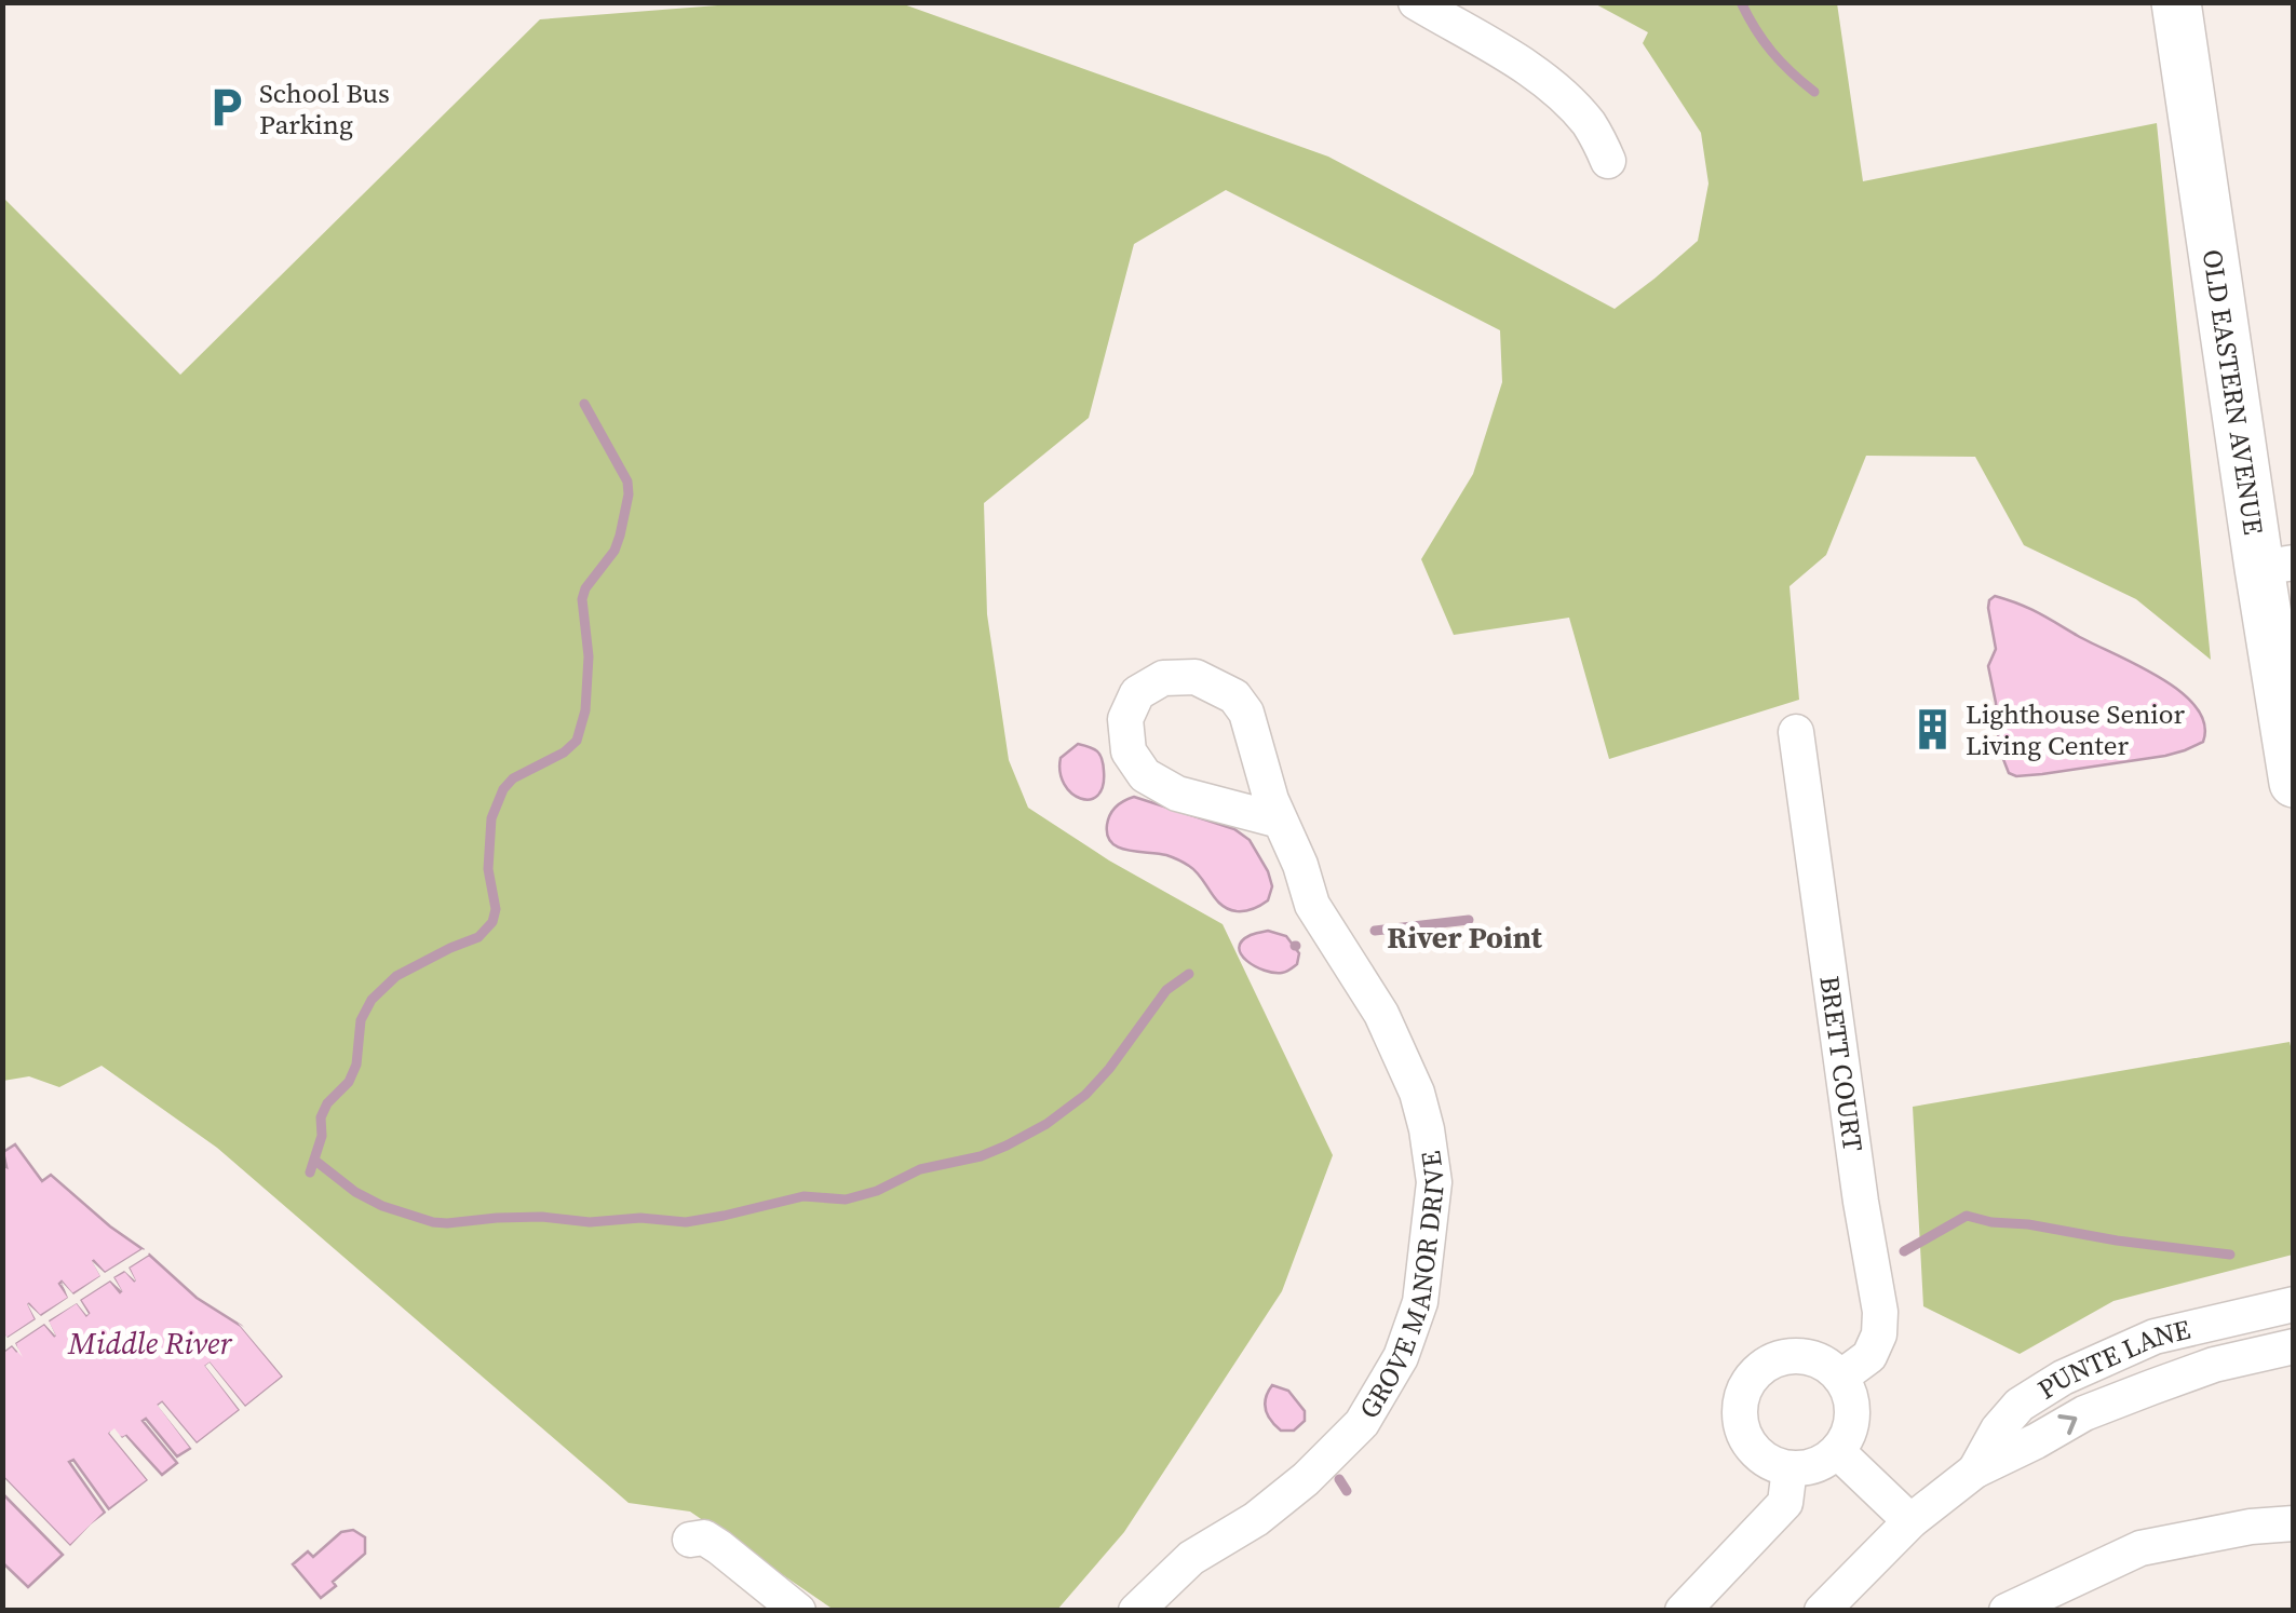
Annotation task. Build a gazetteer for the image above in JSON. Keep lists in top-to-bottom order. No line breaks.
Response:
{"streets":{"street":["OLD EASTERN AVENUE","BRETT COURT","GROVE MANOR DRIVE","PUNTE LANE"]},"districts":["River Point"],"water":["Middle River"],"places":{"parking":["School Bus Parking"],"building":["Lighthouse Senior Living Center"]}}
